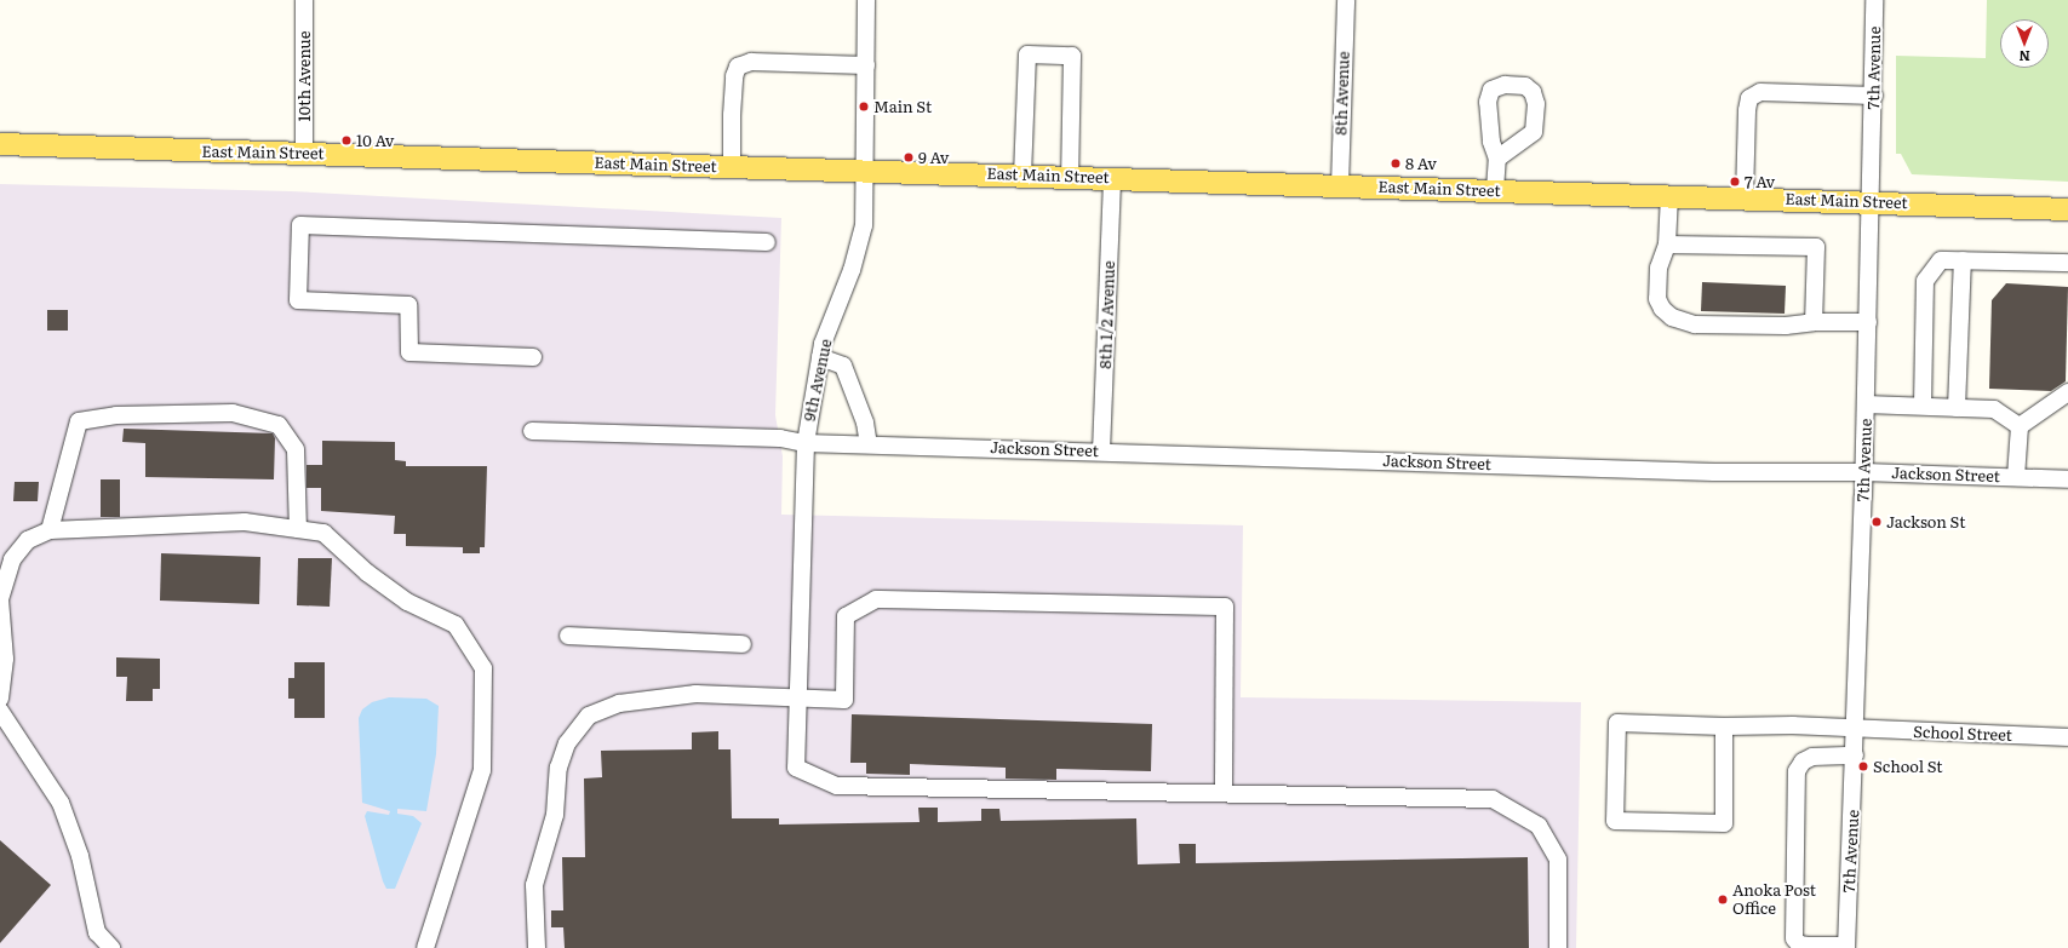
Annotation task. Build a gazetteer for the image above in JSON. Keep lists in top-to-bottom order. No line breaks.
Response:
{"streets":{"main road":["East Main Street"],"street":["7th Avenue","10th Avenue","8th Avenue","8th 1/2 Avenue","9th Avenue","Jackson Street","School Street"]},"crossings":[["7th Avenue","East Main Street"],["7th Avenue","Jackson Street"],["7th Avenue","School Street"],["10th Avenue","East Main Street"],["8th Avenue","East Main Street"],["East Main Street","8th 1/2 Avenue"],["East Main Street","9th Avenue"],["8th 1/2 Avenue","Jackson Street"],["9th Avenue","Jackson Street"]],"places":["Main St","10 Av","9 Av","8 Av","7 Av","Jackson St","School St","Anoka Post Office"],"north":"bottom"}
